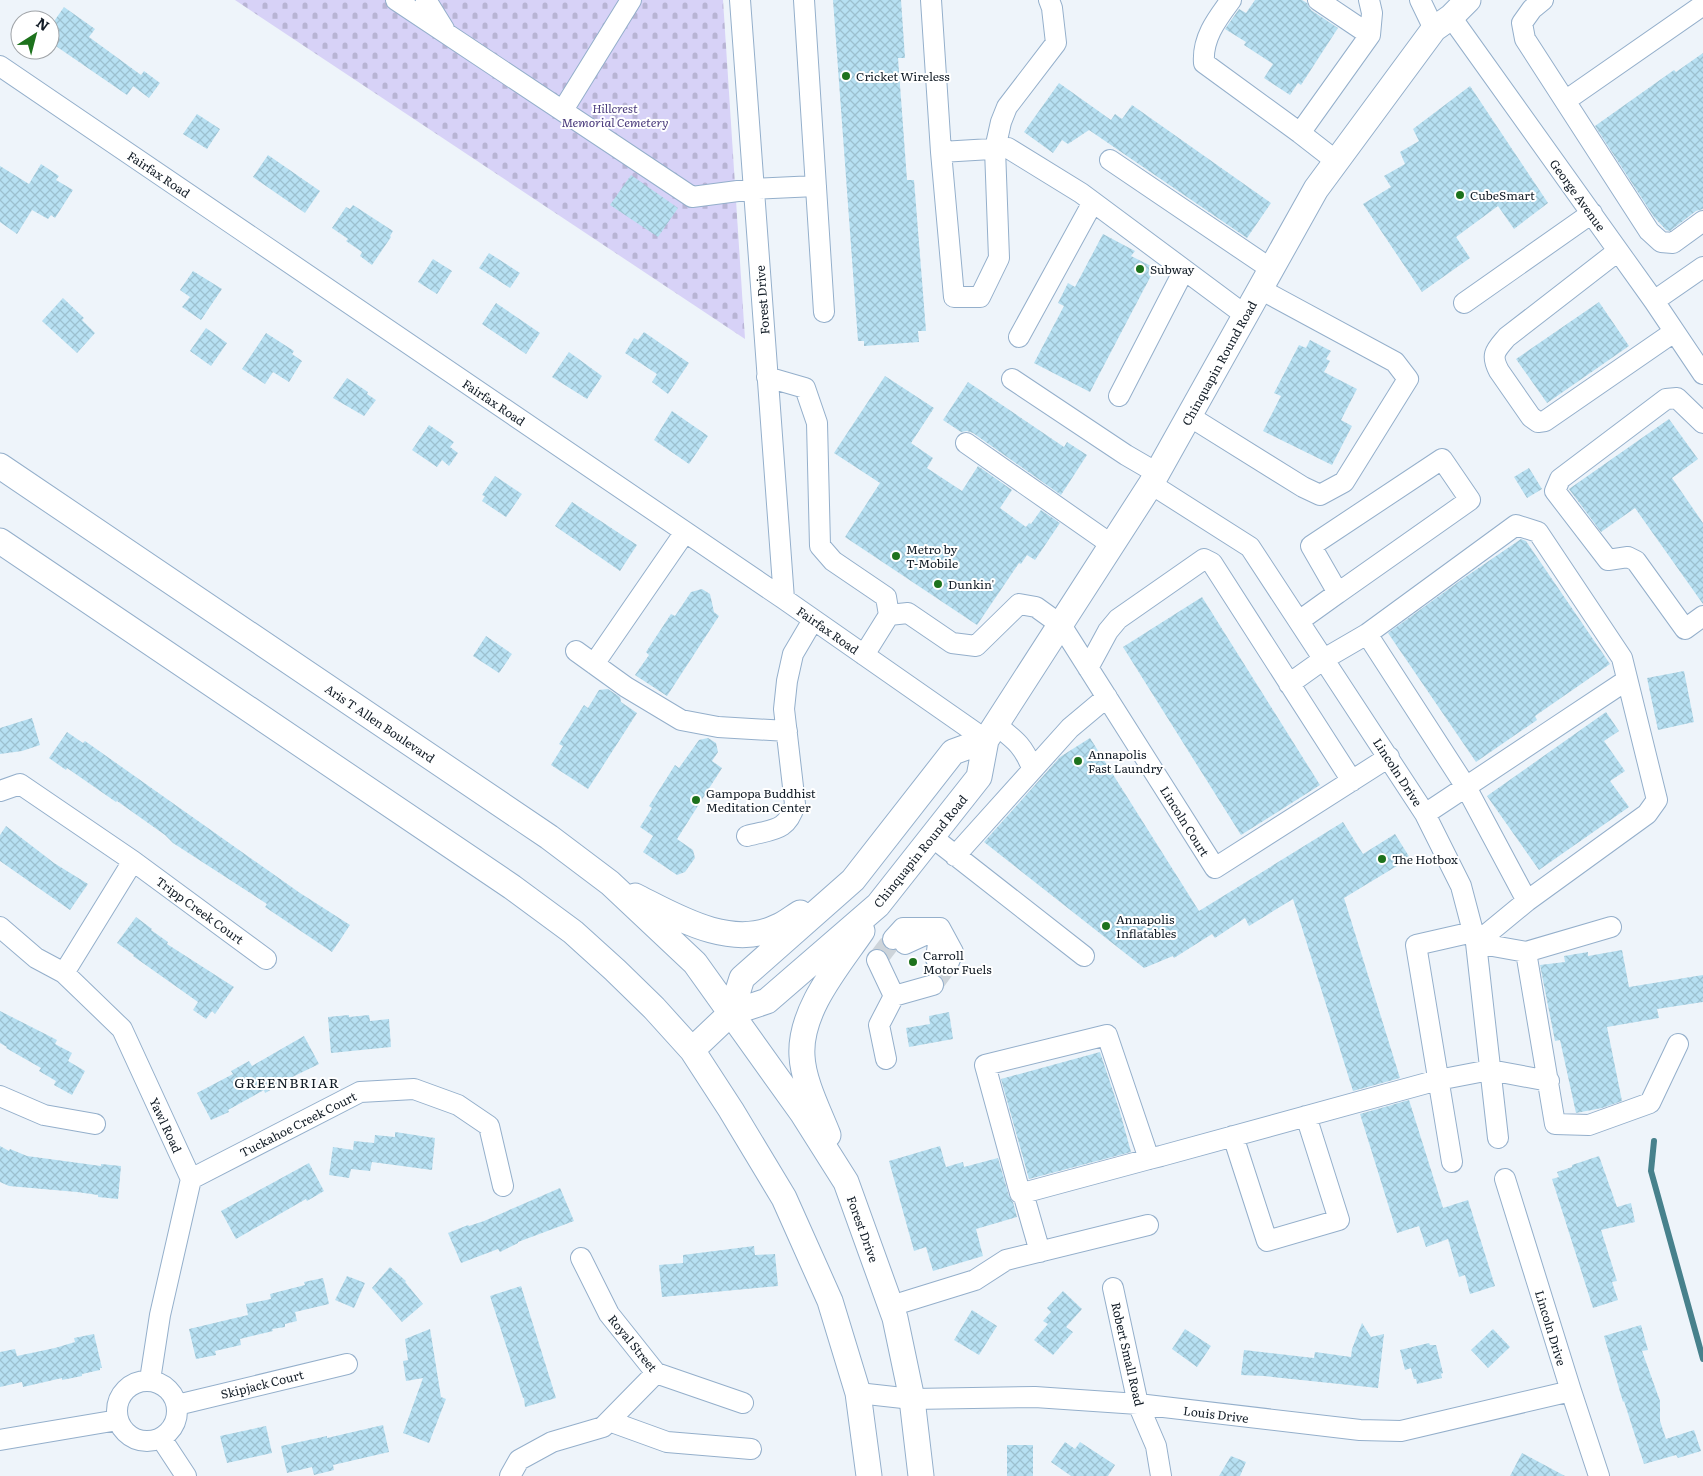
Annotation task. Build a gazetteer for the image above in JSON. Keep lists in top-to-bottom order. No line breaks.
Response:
{"streets":{"main road":["Forest Drive","Chinquapin Round Road","Aris T Allen Boulevard"],"street":["Fairfax Road","George Avenue","Lincoln Drive","Lincoln Court","Tripp Creek Court","Tuckahoe Creek Court","Yawl Road","Royal Street","Robert Small Road","Skipjack Court","Louis Drive"]},"crossings":[["Fairfax Road","Forest Drive"],["Fairfax Road","Chinquapin Round Road"],["George Avenue","Chinquapin Round Road"],["Forest Drive","Chinquapin Round Road"],["Forest Drive","Aris T Allen Boulevard"],["Forest Drive","Louis Drive"],["Chinquapin Round Road","Aris T Allen Boulevard"],["Chinquapin Round Road","Lincoln Drive"],["Chinquapin Round Road","Lincoln Court"],["Lincoln Drive","Lincoln Court"],["Lincoln Drive","Louis Drive"],["Tuckahoe Creek Court","Yawl Road"],["Robert Small Road","Louis Drive"]],"districts":["GREENBRIAR"],"parks":["Hillcrest Memorial Cemetery"],"places":["Cricket Wireless","CubeSmart","Subway","Metro by T-Mobile","Dunkin'","Annapolis Fast Laundry","Gampopa Buddhist Meditation Center","The Hotbox","Annapolis Inflatables","Carroll Motor Fuels"],"north":"top right"}
